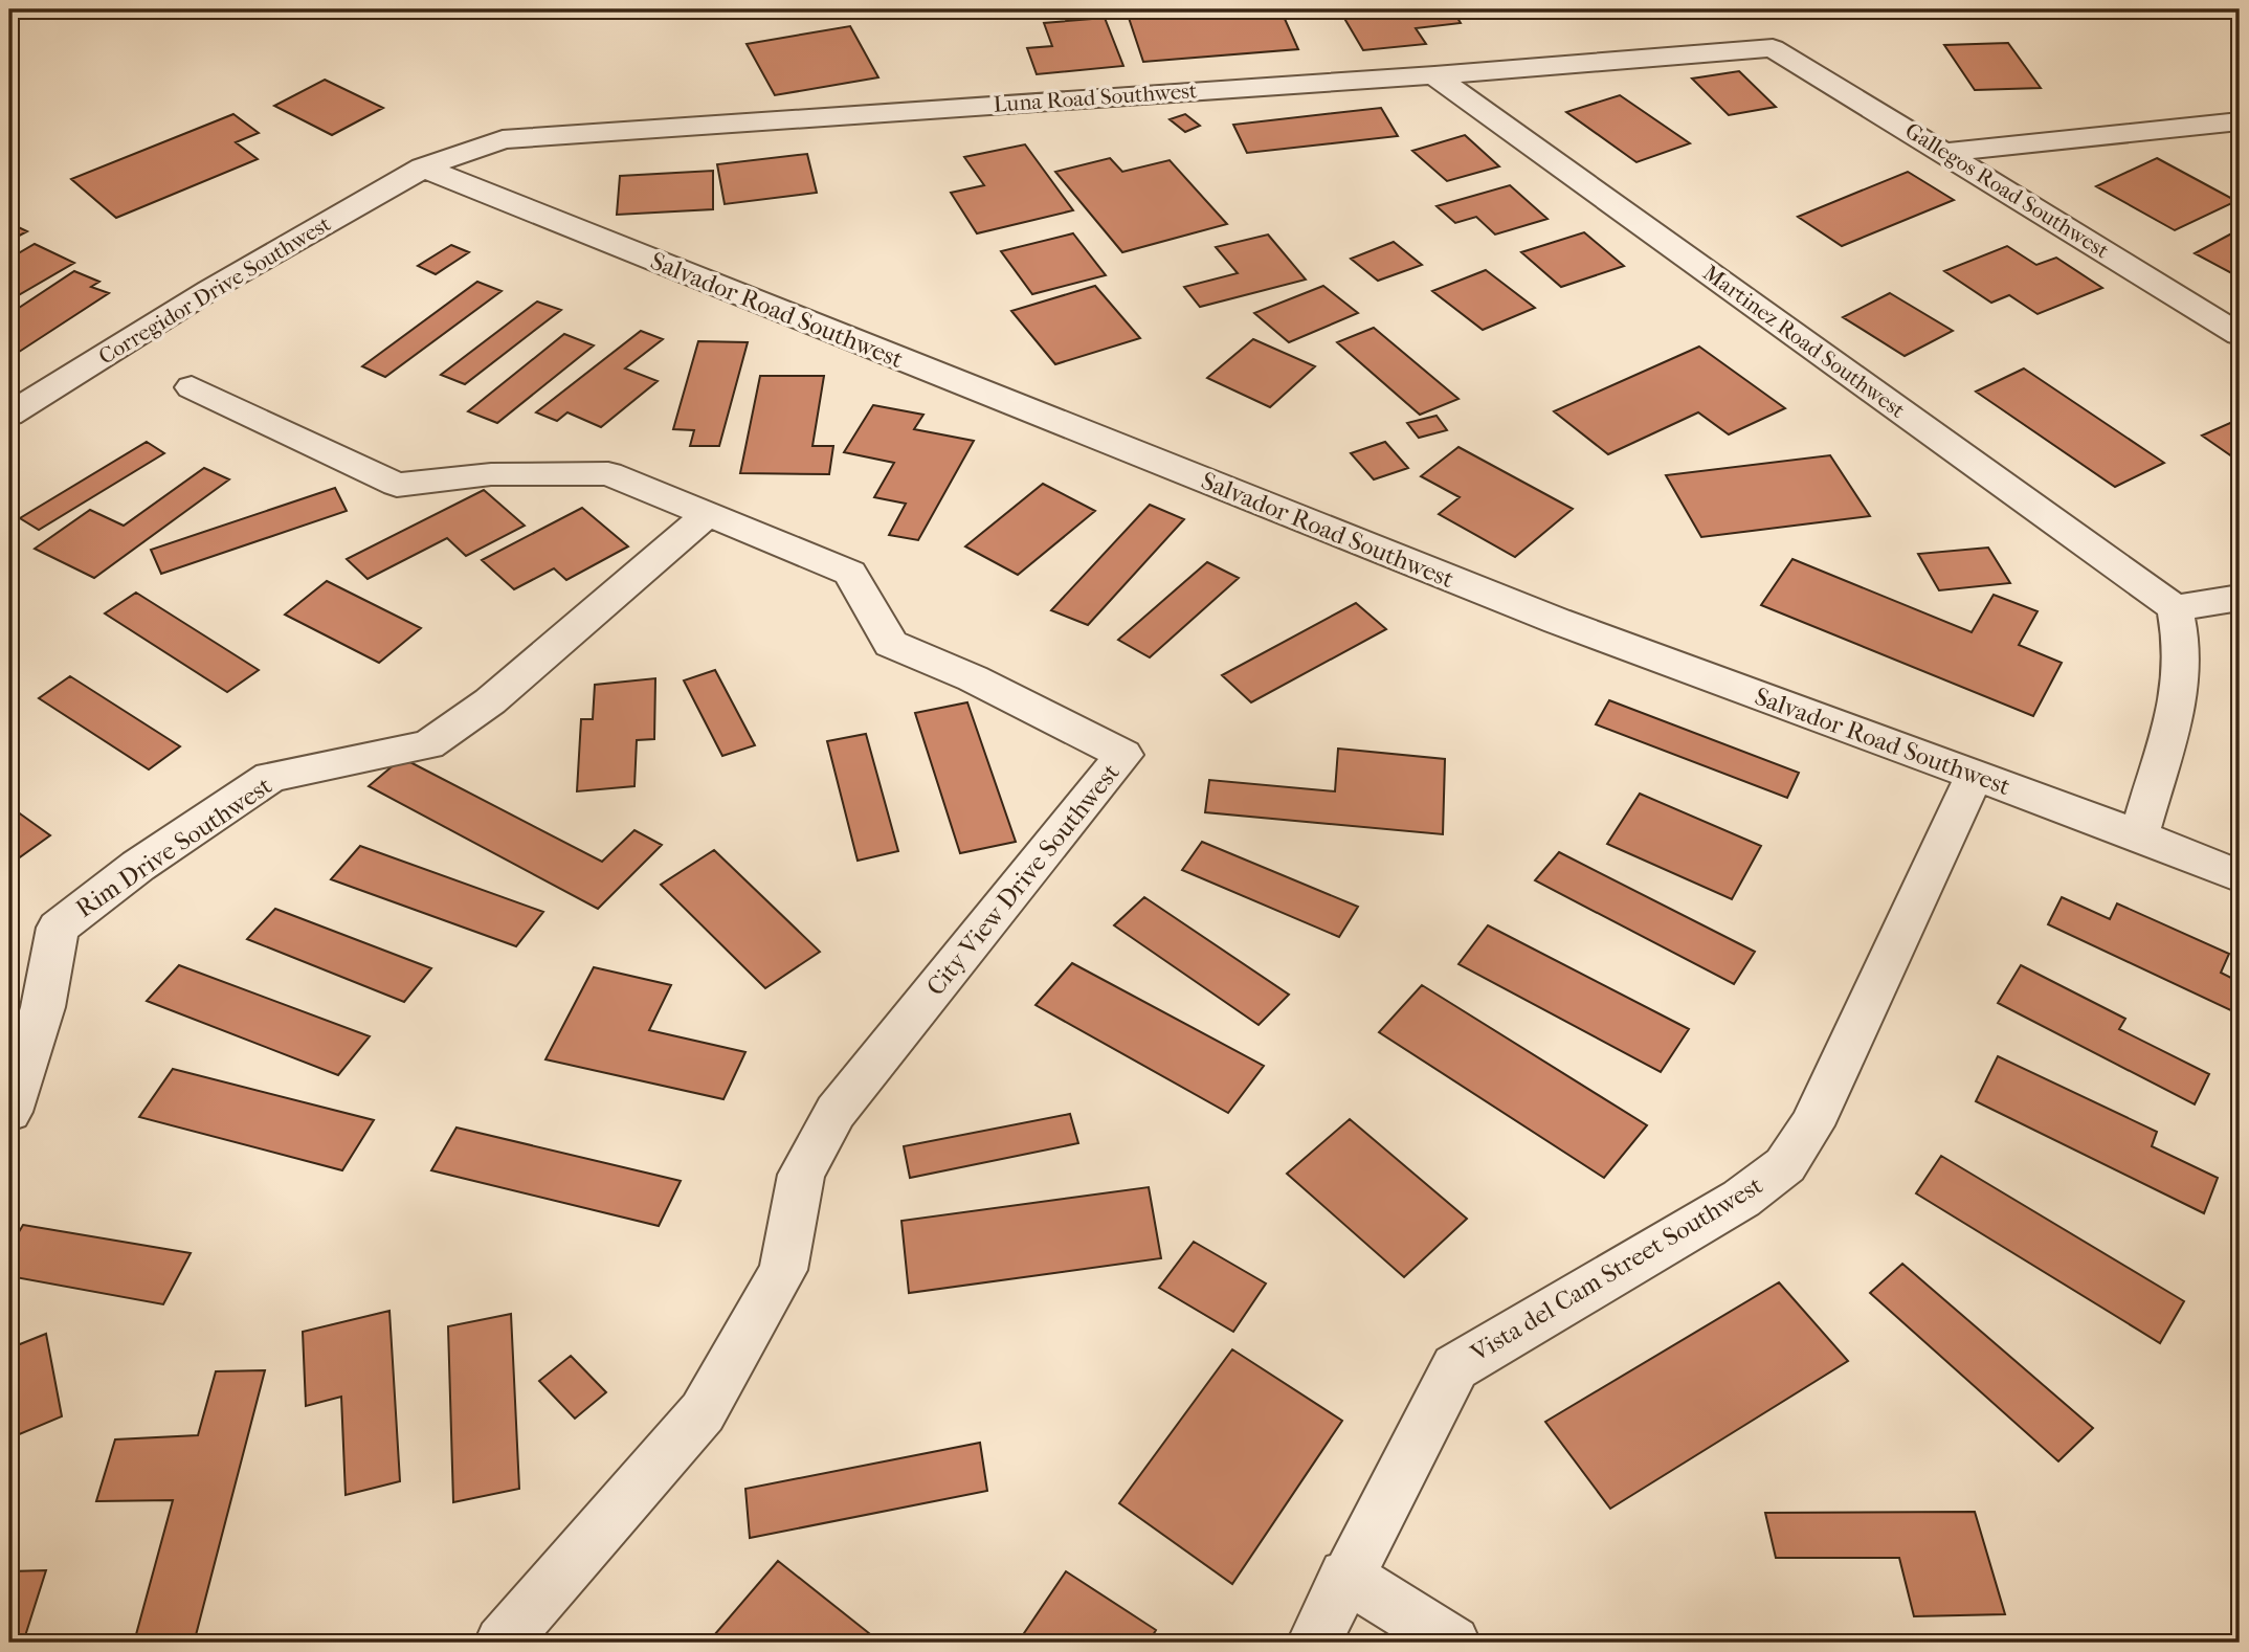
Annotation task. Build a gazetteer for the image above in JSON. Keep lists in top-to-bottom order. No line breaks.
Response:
{"streets":{"street":["Luna Road Southwest","Gallegos Road Southwest","Corregidor Drive Southwest","Salvador Road Southwest","Martinez Road Southwest","Rim Drive Southwest","City View Drive Southwest","Vista del Cam Street Southwest"]},"crossings":[["Luna Road Southwest","Gallegos Road Southwest"],["Luna Road Southwest","Corregidor Drive Southwest"],["Luna Road Southwest","Salvador Road Southwest"],["Luna Road Southwest","Martinez Road Southwest"],["Corregidor Drive Southwest","Salvador Road Southwest"],["Salvador Road Southwest","Vista del Cam Street Southwest"],["Rim Drive Southwest","City View Drive Southwest"]]}
